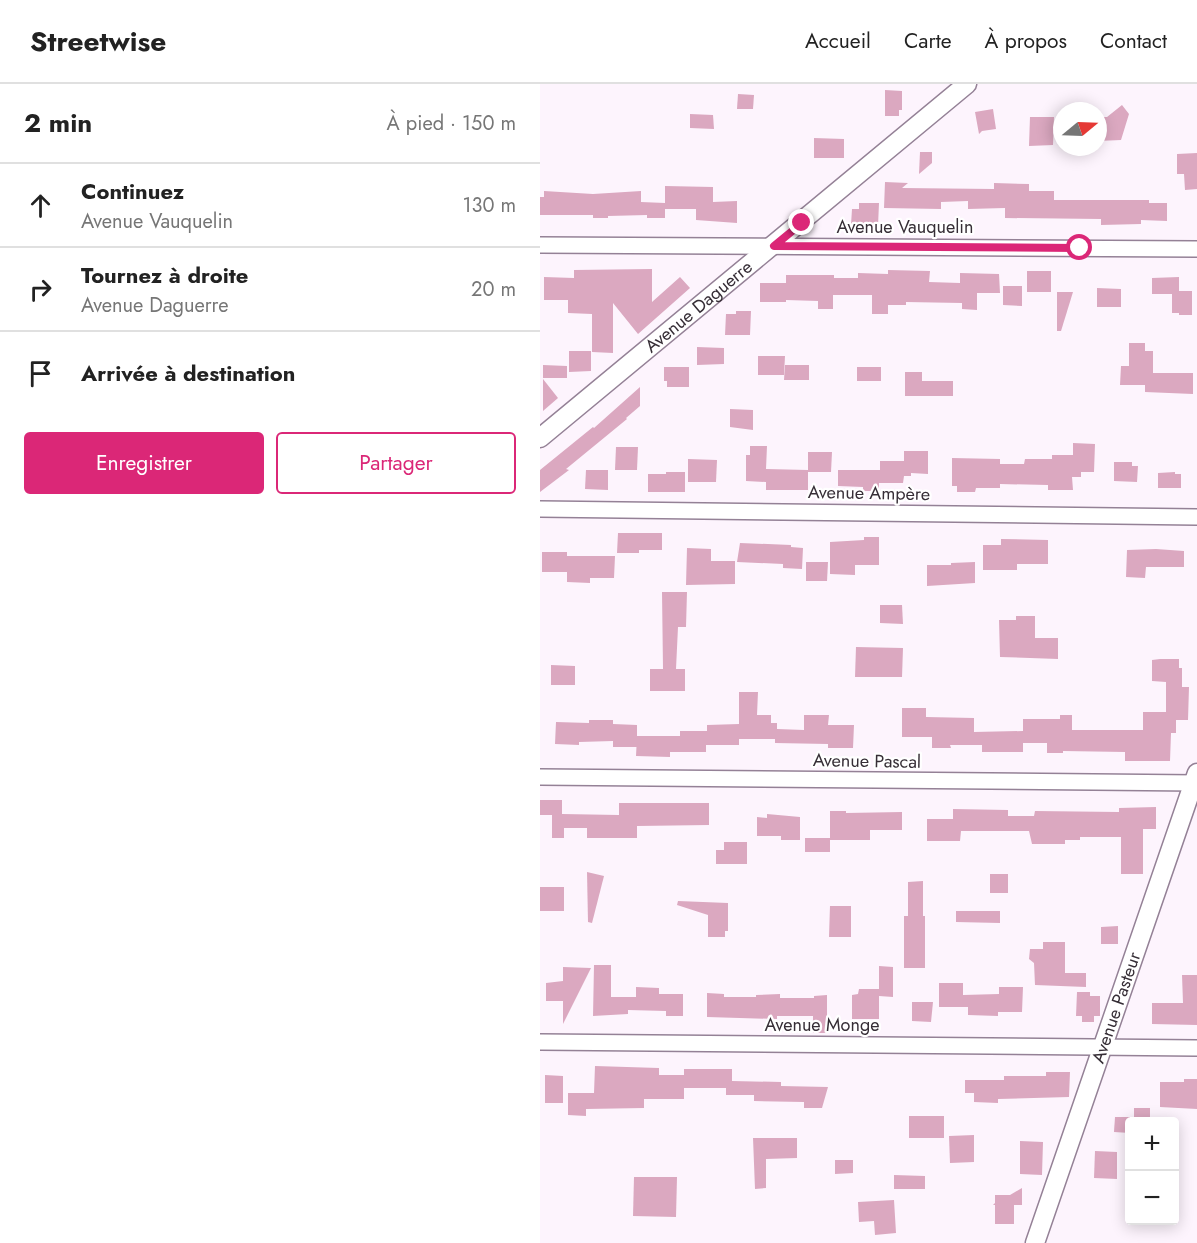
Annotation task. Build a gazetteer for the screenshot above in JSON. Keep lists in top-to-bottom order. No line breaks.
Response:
{"streets":{"street":["Avenue Vauquelin","Avenue Daguerre","Avenue Ampère","Avenue Pascal","Avenue Pasteur","Avenue Monge"]},"crossings":[["Avenue Vauquelin","Avenue Daguerre"],["Avenue Pascal","Avenue Pasteur"],["Avenue Pasteur","Avenue Monge"]],"north":"right","page":{"header":"Streetwise","nav":["Accueil","Carte","À propos","Contact"],"heading":["2 min","À pied · 150 m"],"list":[["Continuez","Avenue Vauquelin","130 m"],["Tournez à droite","Avenue Daguerre","20 m"],"Arrivée à destination"],"buttons":["Enregistrer","Partager"],"map_buttons":["+","−"]}}
